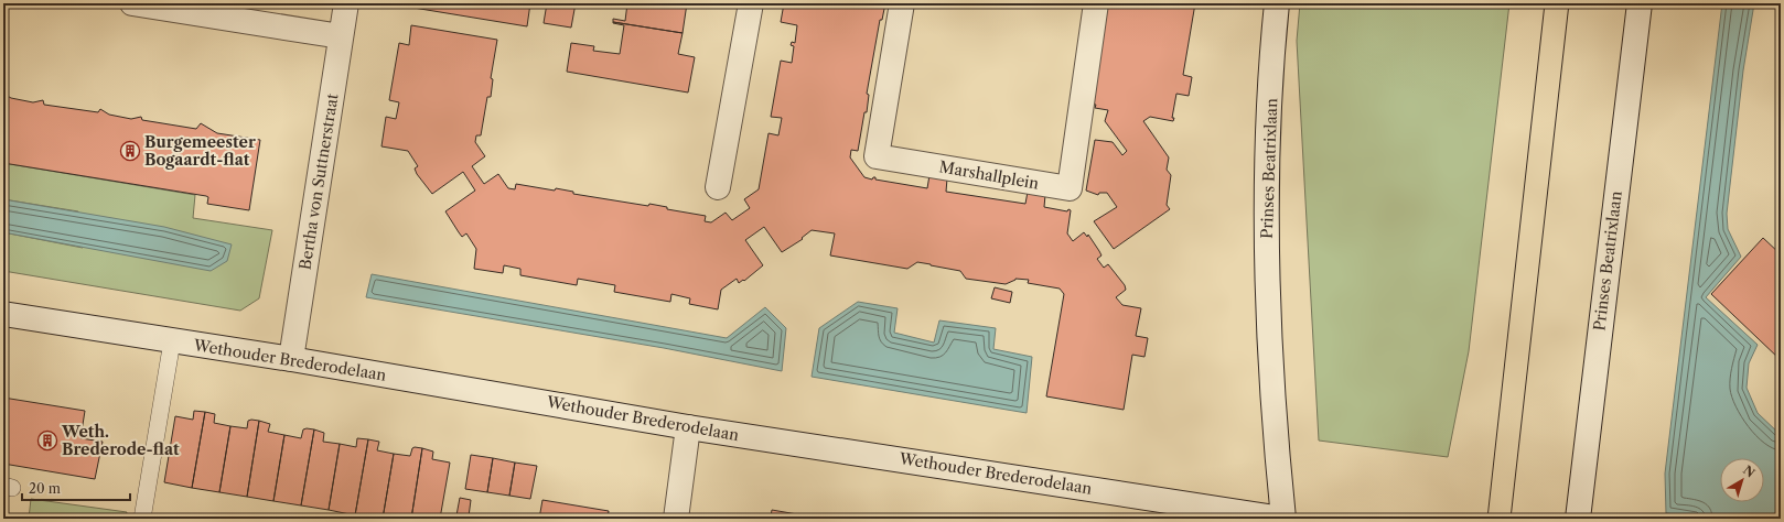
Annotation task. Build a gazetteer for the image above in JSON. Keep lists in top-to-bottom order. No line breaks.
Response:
{"streets":{"street":["Prinses Beatrixlaan","Marshallplein","Bertha von Suttnerstraat","Wethouder Brederodelaan"]},"crossings":[["Prinses Beatrixlaan","Wethouder Brederodelaan"],["Bertha von Suttnerstraat","Wethouder Brederodelaan"]],"places":{"building":["Burgemeester Bogaardt-flat","Weth. Brederode-flat"]},"scale_bar":"20 m","north":"top right"}
